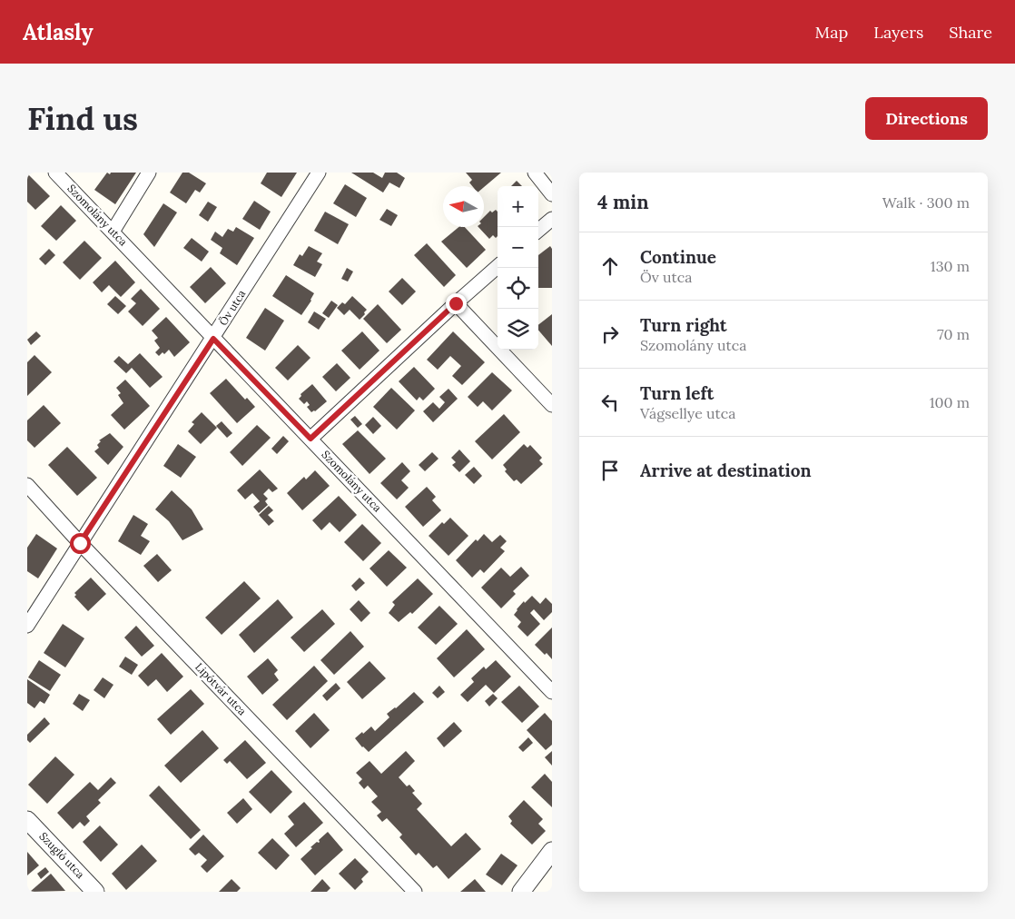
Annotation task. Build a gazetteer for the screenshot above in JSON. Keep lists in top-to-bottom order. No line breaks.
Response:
{"streets":{"street":["Szomolány utca","Öv utca","Lipótvár utca","Szugló utca"]},"crossings":[["Szomolány utca","Öv utca"],["Öv utca","Lipótvár utca"]],"north":"left","page":{"header":"Atlasly","nav":["Map","Layers","Share"],"buttons":"Directions","title":"Find us","heading":["4 min","Walk · 300 m"],"map_buttons":["+","−"],"list":[["Continue","Öv utca","130 m"],["Turn right","Szomolány utca","70 m"],["Turn left","Vágsellye utca","100 m"],"Arrive at destination"]}}
